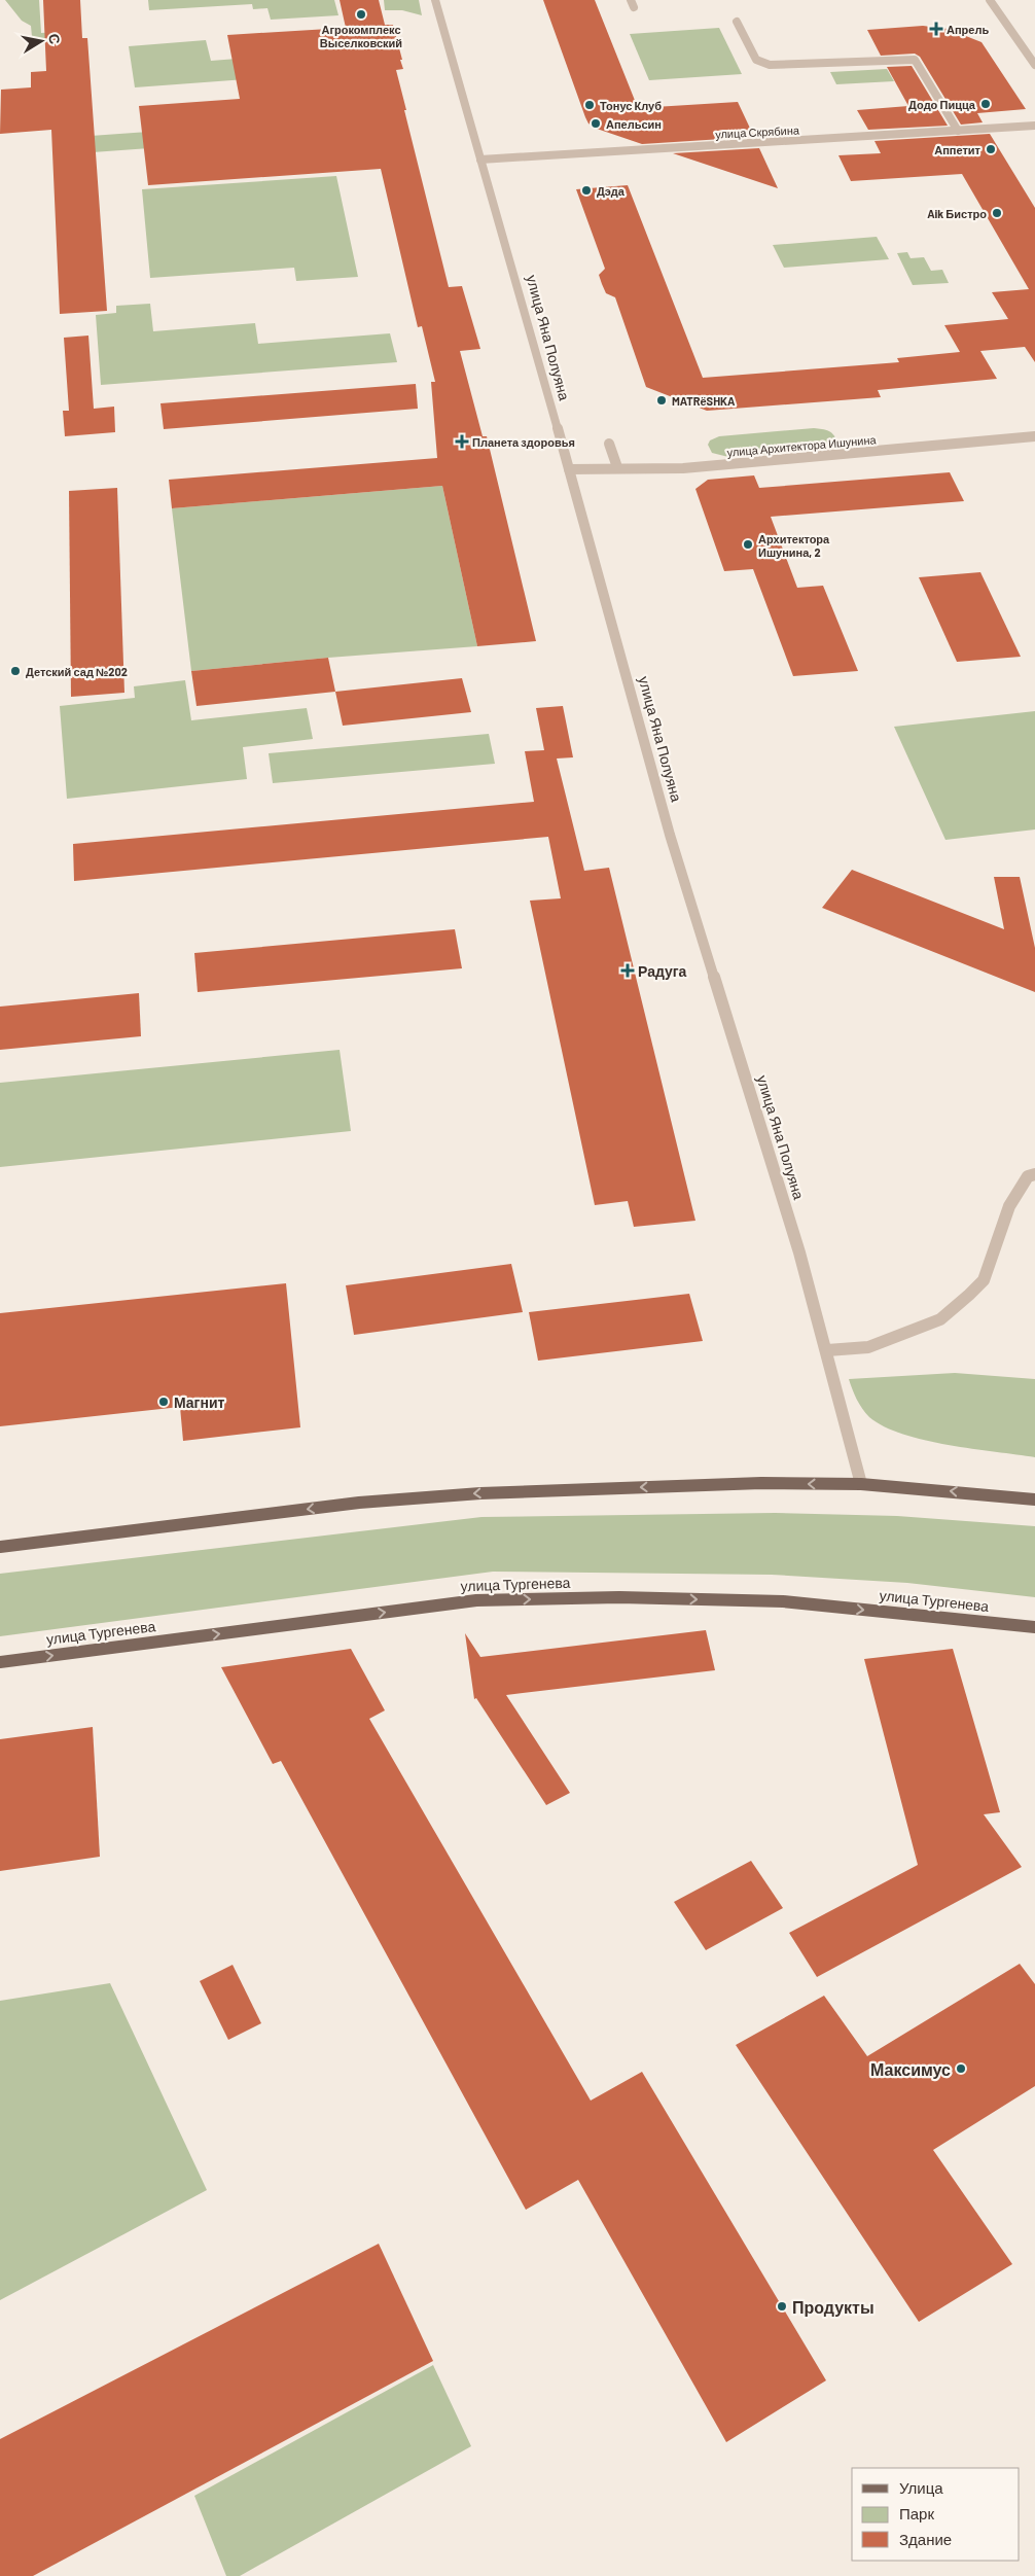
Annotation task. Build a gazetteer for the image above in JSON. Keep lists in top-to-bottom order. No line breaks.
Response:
{"streets":{"main road":["улица Тургенева"],"street":["улица Скрябина","улица Яна Полуяна","улица Архитектора Ишунина"]},"crossings":[["улица Скрябина","улица Яна Полуяна"],["улица Яна Полуяна","улица Архитектора Ишунина"]],"places":{"other":["Агрокомплекс Выселковский","Додо Пицца","Тонус Клуб","Апельсин","Аппетит","Дэда","Aik Бистро","MATRёSHKA","Архитектора Ишунина, 2","Детский сад №202","Магнит","Максимус","Продукты"],"health":["Апрель","Планета здоровья","Радуга"]},"legend":["Улица","Парк","Здание"],"north":"right"}
